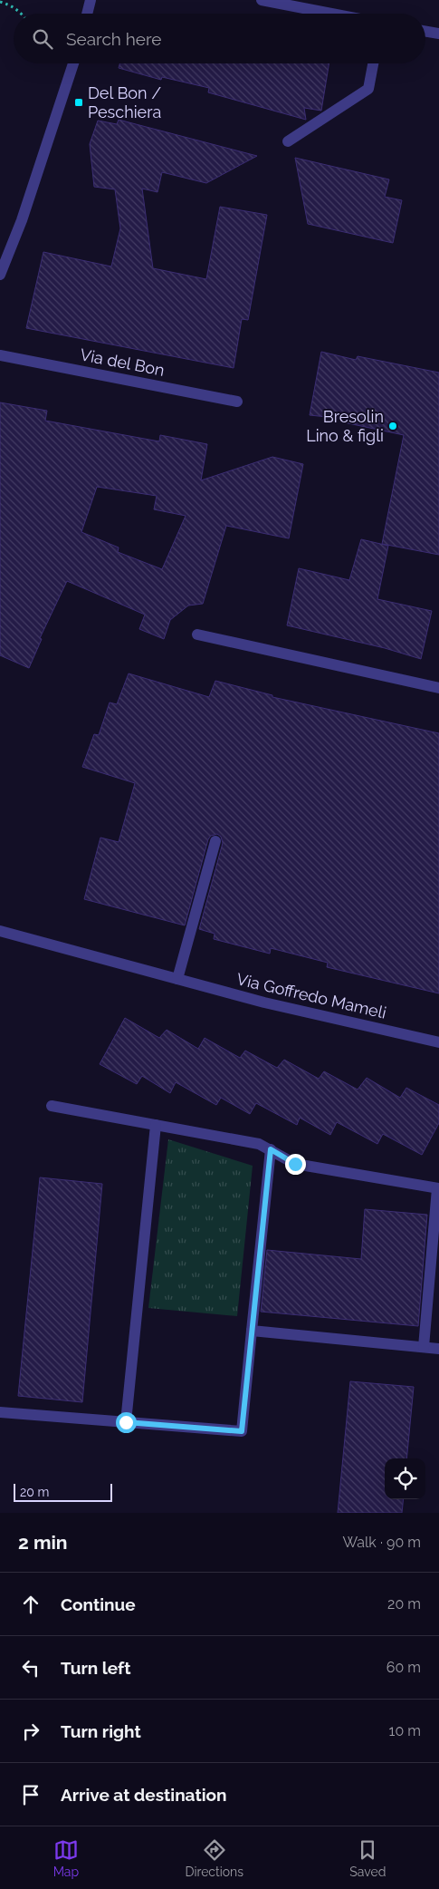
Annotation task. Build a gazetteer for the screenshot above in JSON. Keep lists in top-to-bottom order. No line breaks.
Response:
{"streets":{"street":["Via del Bon","Via Goffredo Mameli"]},"places":{"transit":["Del Bon / Peschiera"],"other":["Bresolin Lino & figli"]},"scale_bar":"20 m","page":{"search":"Search here","scale":"20 m","heading":["2 min","Walk · 90 m"],"list":[["Continue","20 m"],["Turn left","60 m"],["Turn right","10 m"],"Arrive at destination"],"nav":["Map","Directions","Saved"]}}
